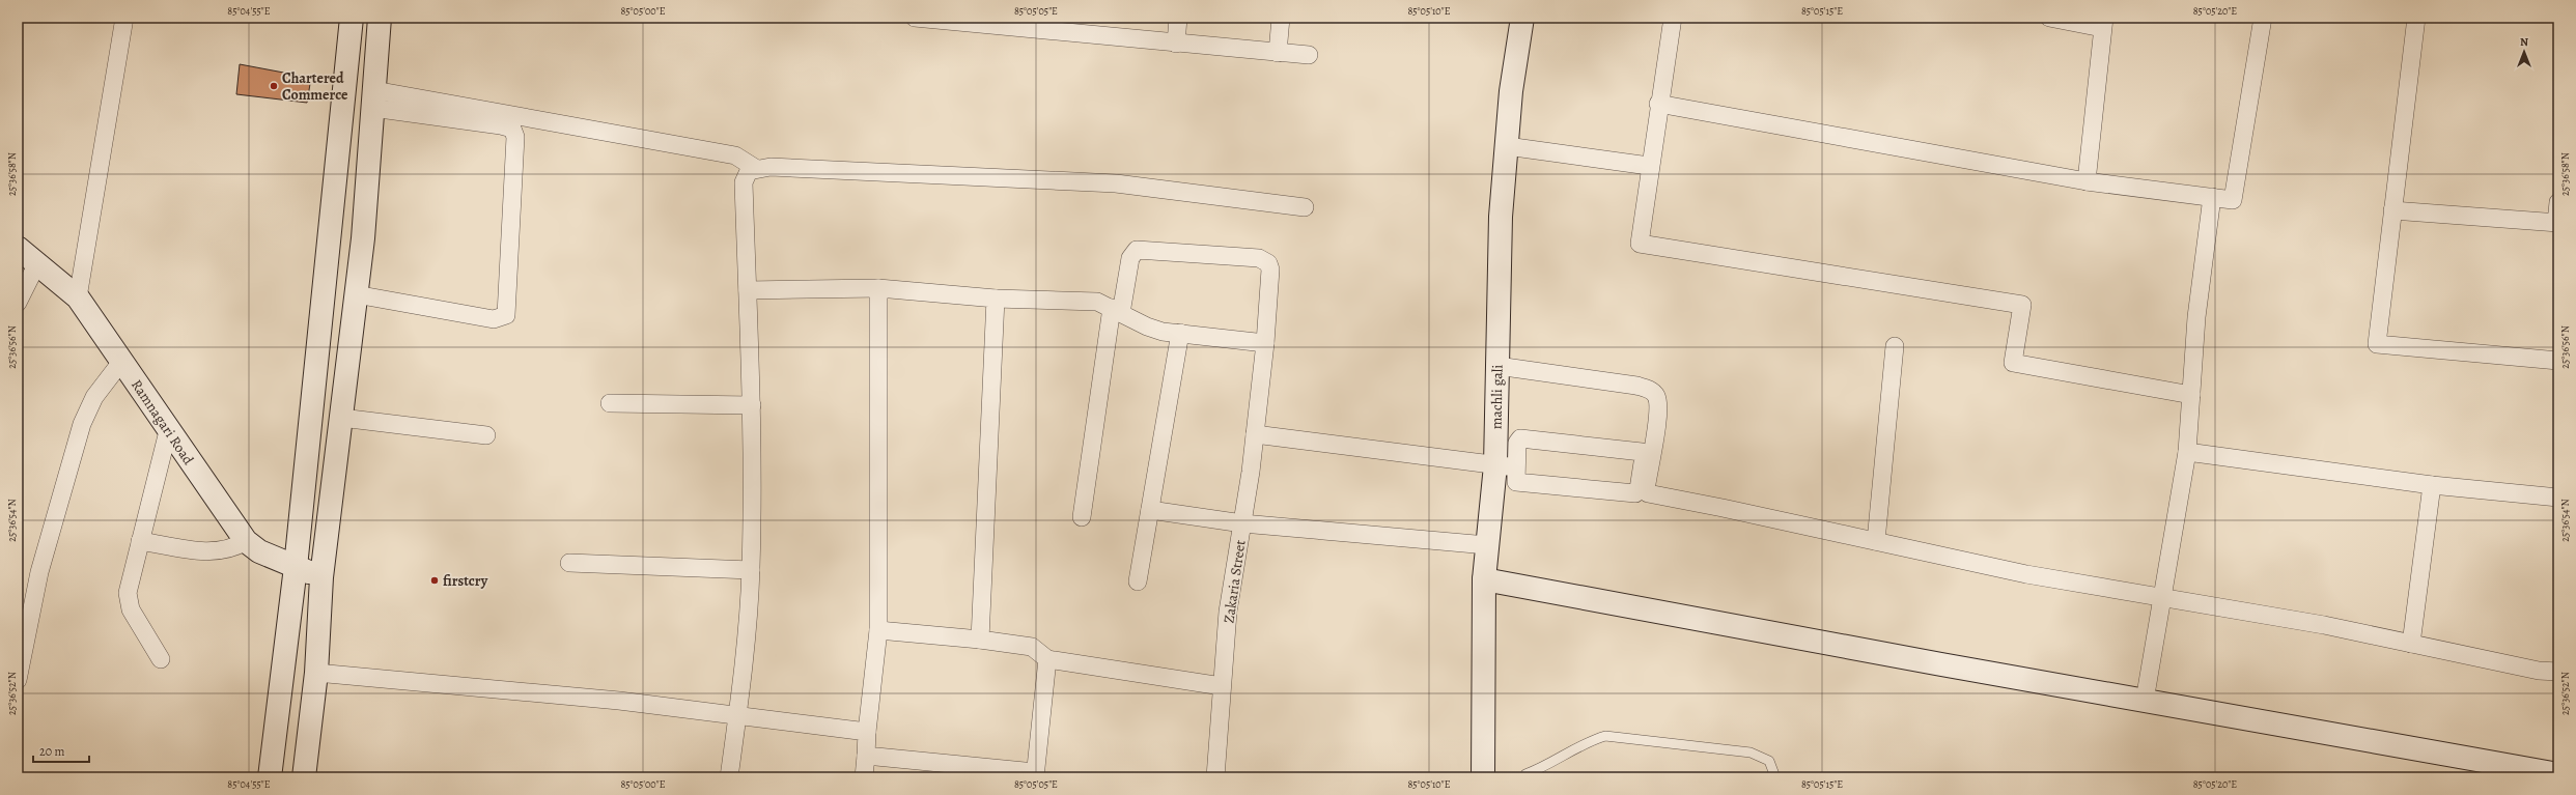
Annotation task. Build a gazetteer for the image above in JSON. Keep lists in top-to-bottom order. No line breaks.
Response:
{"streets":{"street":["machli gali","Ramnagari Road","Zakaria Street"]},"places":["Chartered Commerce","firstcry"],"scale_bar":"20 m","north":"top","coordinates":["85°04'55\"E","85°05'00\"E","85°05'05\"E","85°05'10\"E","85°05'15\"E","85°05'20\"E","25°36'58\"N","25°36'56\"N","25°36'54\"N","25°36'52\"N"]}
